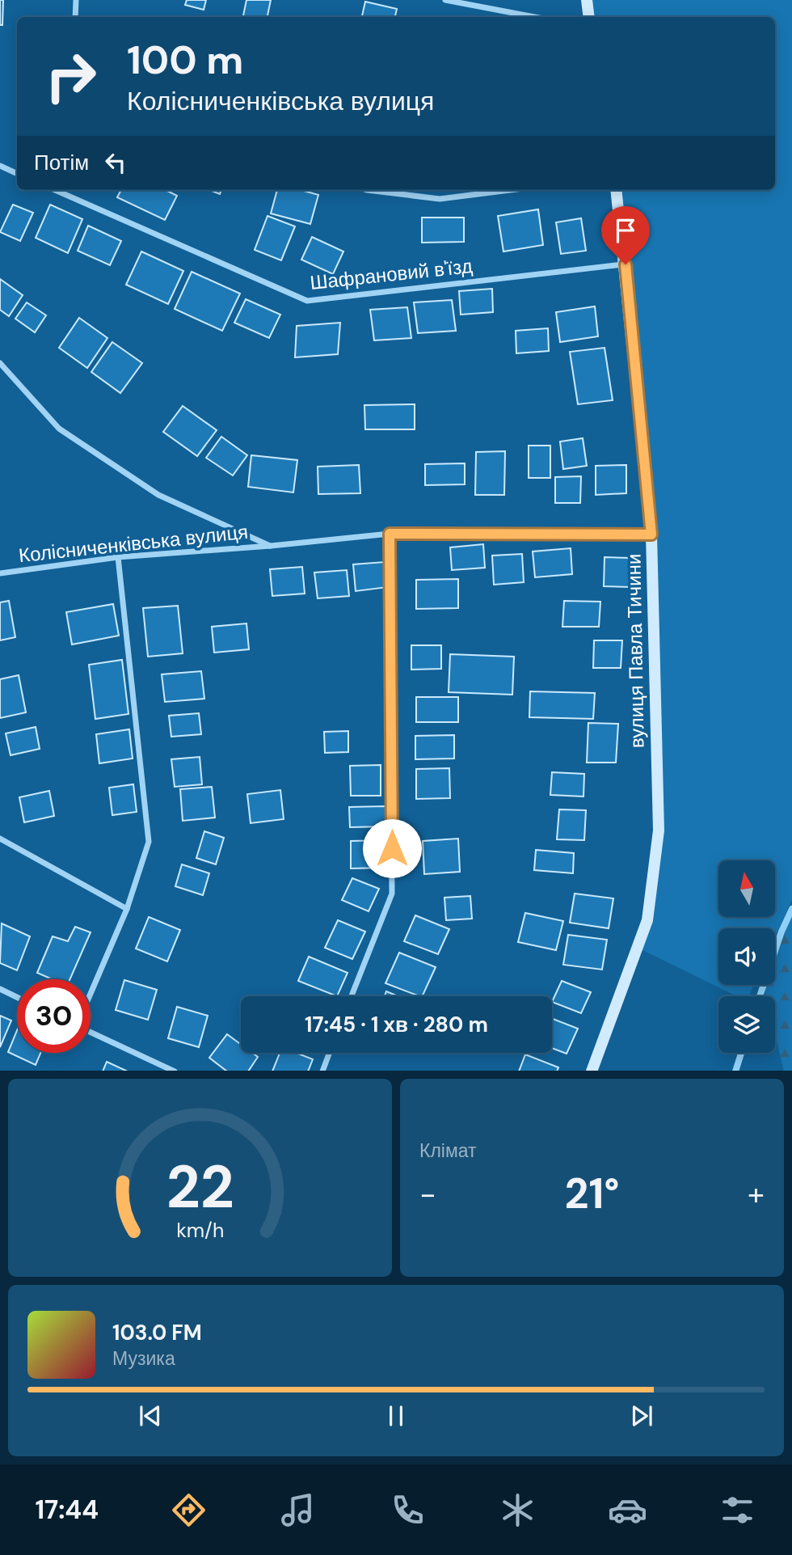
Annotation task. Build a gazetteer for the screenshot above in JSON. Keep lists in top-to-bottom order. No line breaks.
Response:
{"streets":{"main road":["вулиця Павла Тичини"],"street":["Шафрановий в'їзд","Колісниченківська вулиця"]},"crossings":[["Шафрановий в'їзд","вулиця Павла Тичини"],["Колісниченківська вулиця","вулиця Павла Тичини"]],"north":"top","page":{"turn":["100 m","Колісниченківська вулиця"],"then":"Потім","limit":"30","trip":"17:45 · 1 хв · 280 m","tile":"Клімат","heat":["−","21°","+"],"song":["103.0 FM","Музика"],"tabs":"17:44","gauge":["22","km/h"]}}
